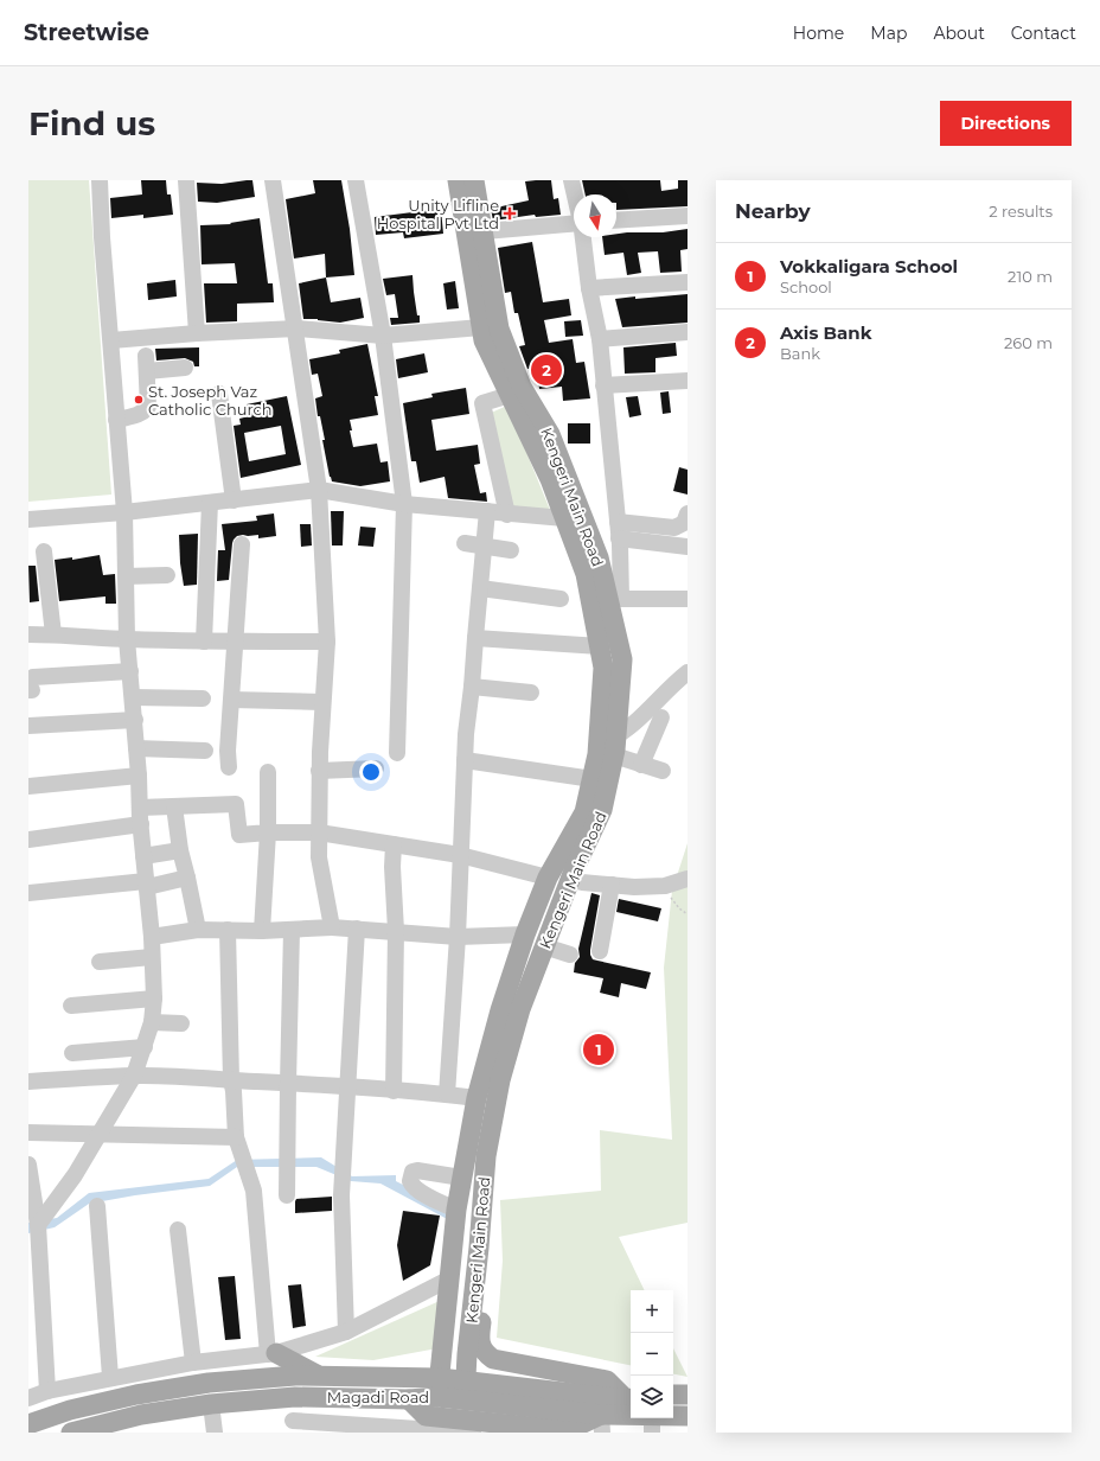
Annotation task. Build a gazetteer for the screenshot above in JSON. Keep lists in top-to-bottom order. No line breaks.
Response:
{"streets":{"main road":["Kengeri Main Road","Magadi Road"]},"crossings":[["Kengeri Main Road","Magadi Road"]],"places":{"health":["Unity Lifline Hospital Pvt Ltd"],"other":["St. Joseph Vaz Catholic Church"]},"north":"bottom","page":{"header":"Streetwise","nav":["Home","Map","About","Contact"],"buttons":"Directions","title":"Find us","heading":["Nearby","2 results"],"list":[{"mark":"1","name":"Vokkaligara School","note":"School","value":"210 m"},{"mark":"2","name":"Axis Bank","note":"Bank","value":"260 m"}],"pins":["2","1"],"map_buttons":["+","−"]}}
